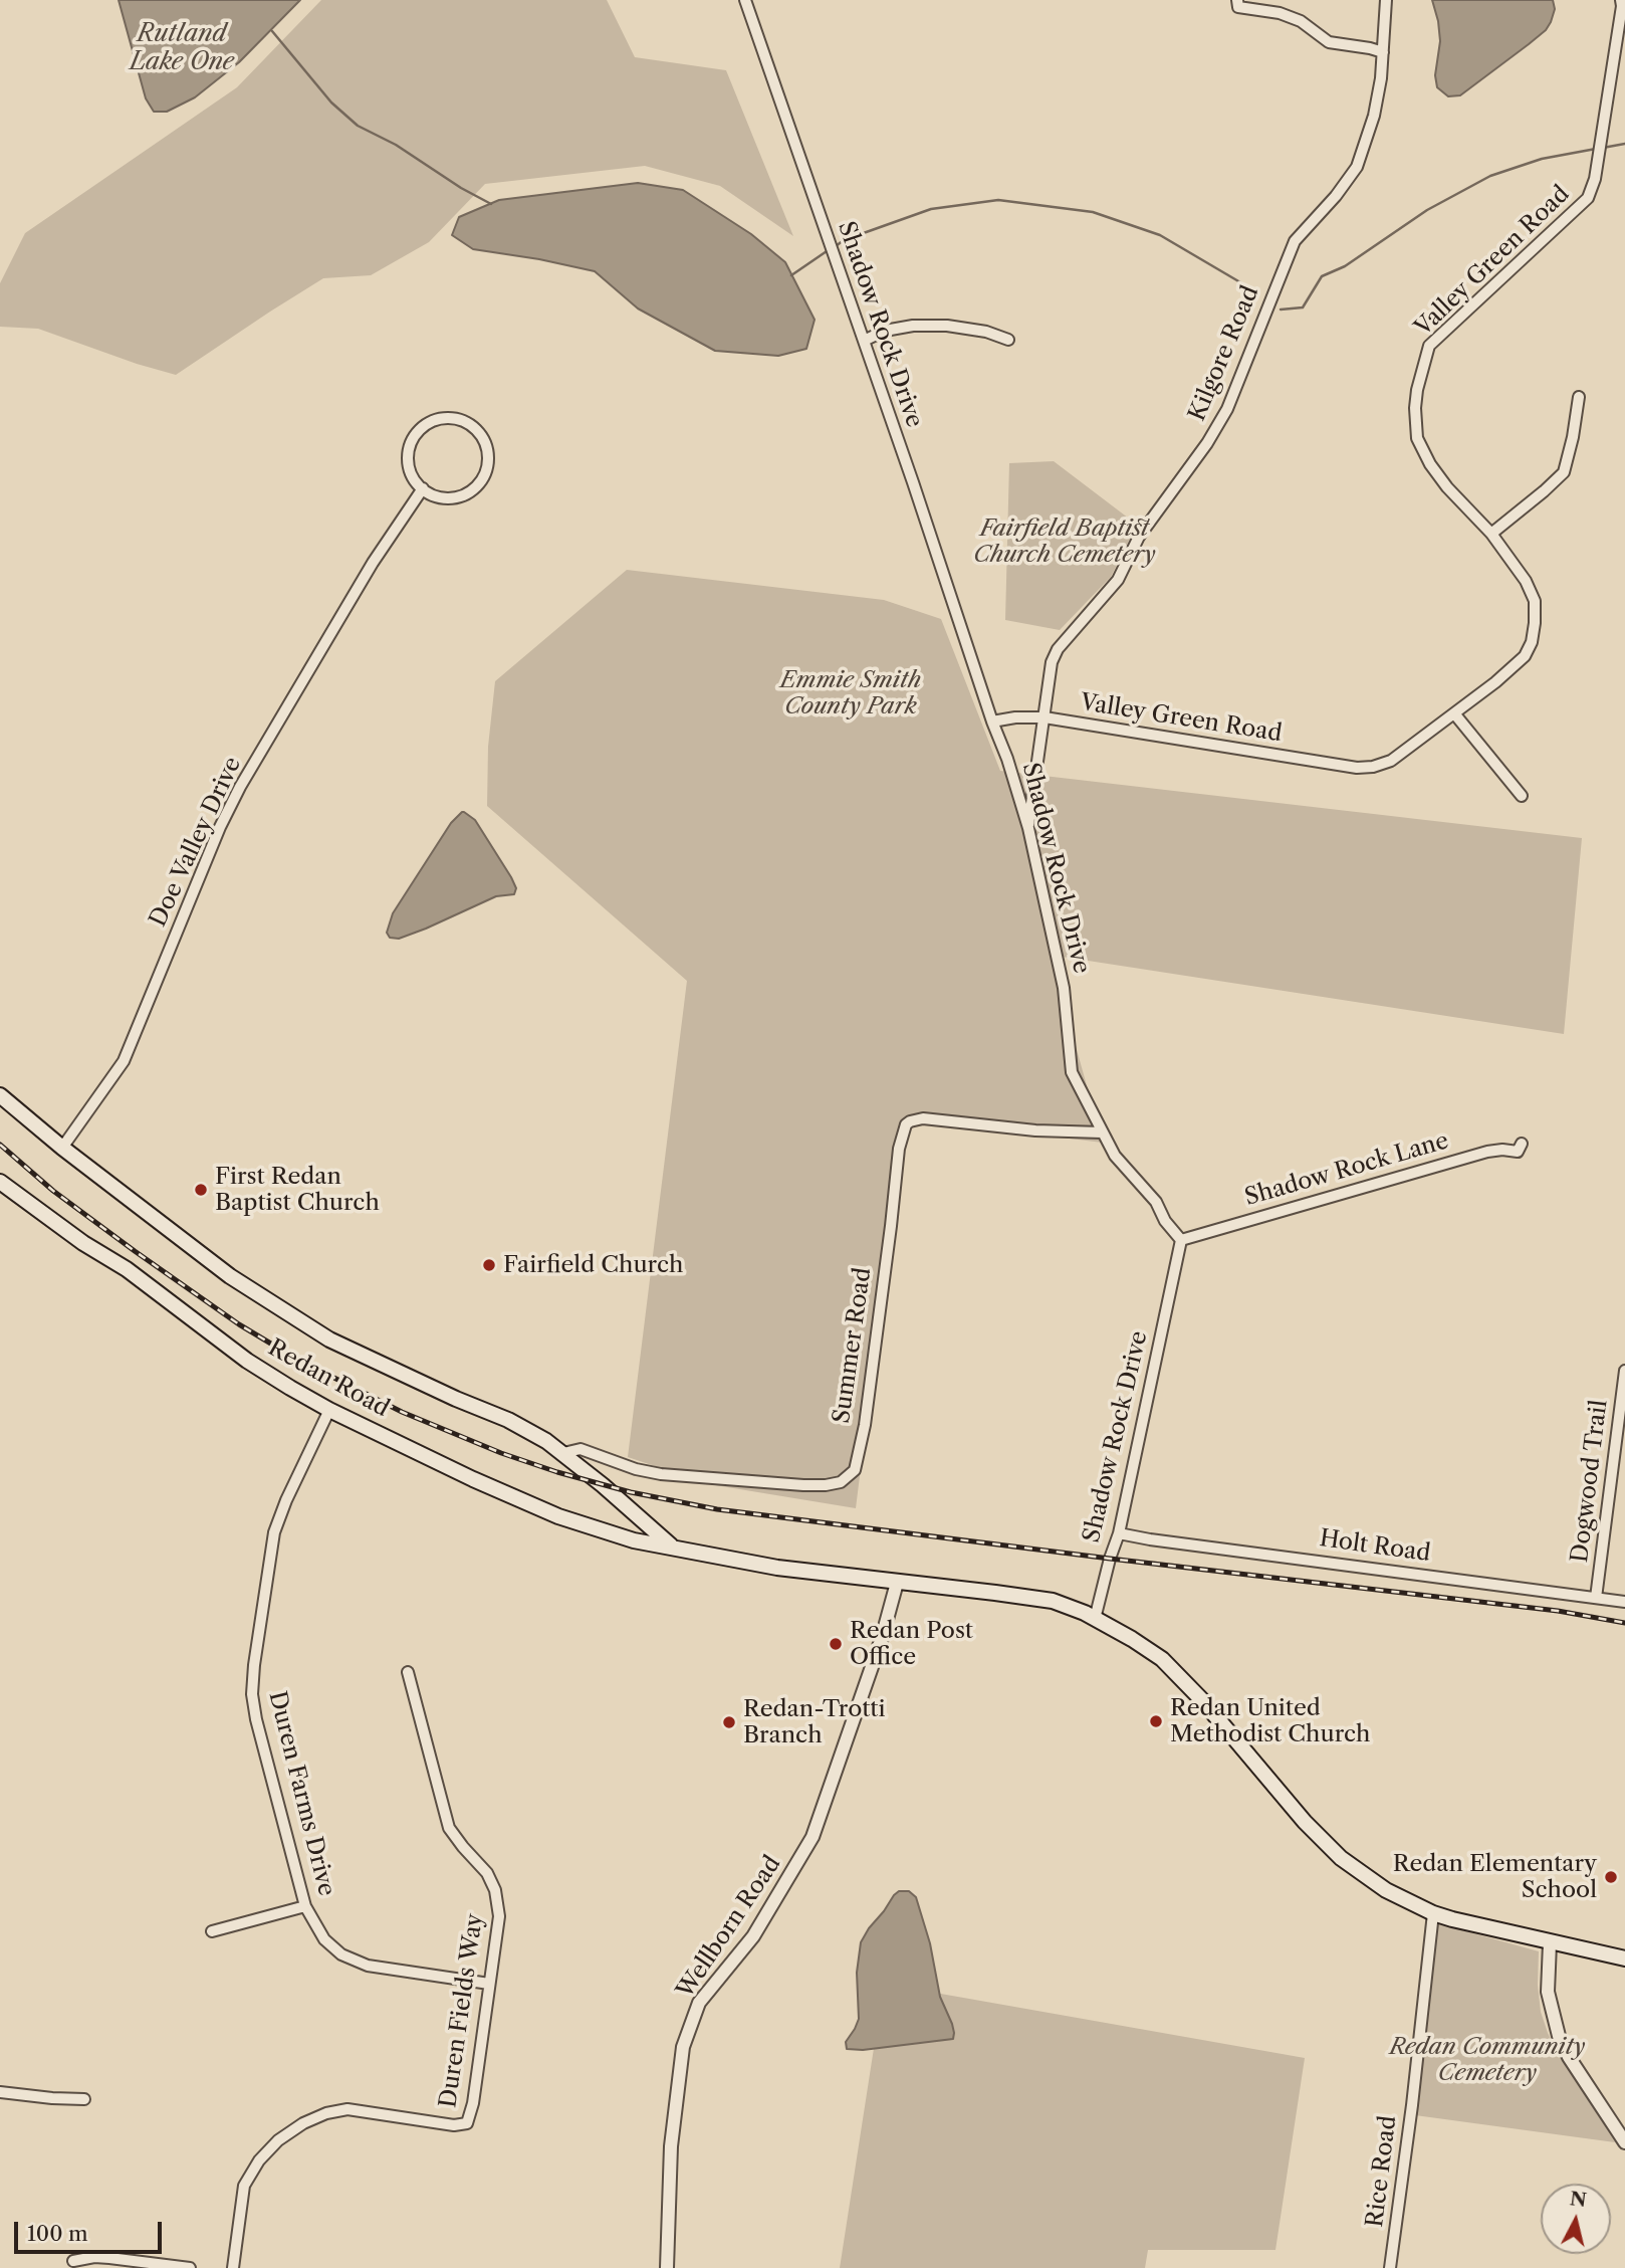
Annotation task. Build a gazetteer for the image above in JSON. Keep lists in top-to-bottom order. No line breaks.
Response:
{"streets":{"main road":["Redan Road"],"street":["Valley Green Road","Shadow Rock Drive","Kilgore Road","Doe Valley Drive","Shadow Rock Lane","Summer Road","Dogwood Trail","Holt Road","Duren Farms Drive","Wellborn Road","Duren Fields Way","Rice Road"]},"crossings":[["Valley Green Road","Shadow Rock Drive"],["Valley Green Road","Kilgore Road"],["Shadow Rock Drive","Kilgore Road"],["Shadow Rock Drive","Shadow Rock Lane"],["Shadow Rock Drive","Summer Road"],["Shadow Rock Drive","Redan Road"],["Shadow Rock Drive","Holt Road"],["Redan Road","Duren Farms Drive"],["Redan Road","Wellborn Road"],["Redan Road","Rice Road"],["Dogwood Trail","Holt Road"],["Duren Farms Drive","Duren Fields Way"]],"water":["Rutland Lake One"],"parks":["Fairfield Baptist Church Cemetery","Emmie Smith County Park","Redan Community Cemetery"],"places":["First Redan Baptist Church","Fairfield Church","Redan Post Office","Redan United Methodist Church","Redan-Trotti Branch","Redan Elementary School"],"scale_bar":"100 m","north":"top"}
